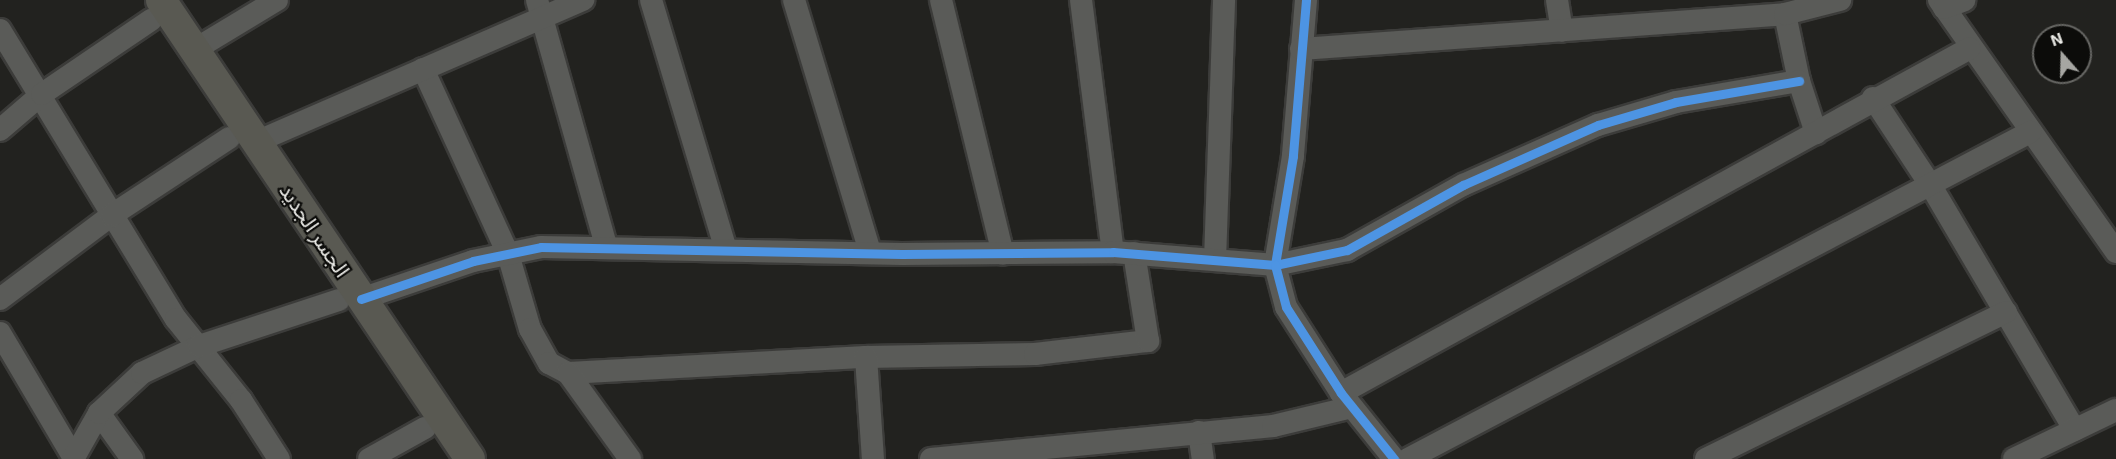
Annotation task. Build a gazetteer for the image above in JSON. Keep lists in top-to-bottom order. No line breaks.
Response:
{"streets":{"main road":["الجسر الجديد"]},"north":"top"}
